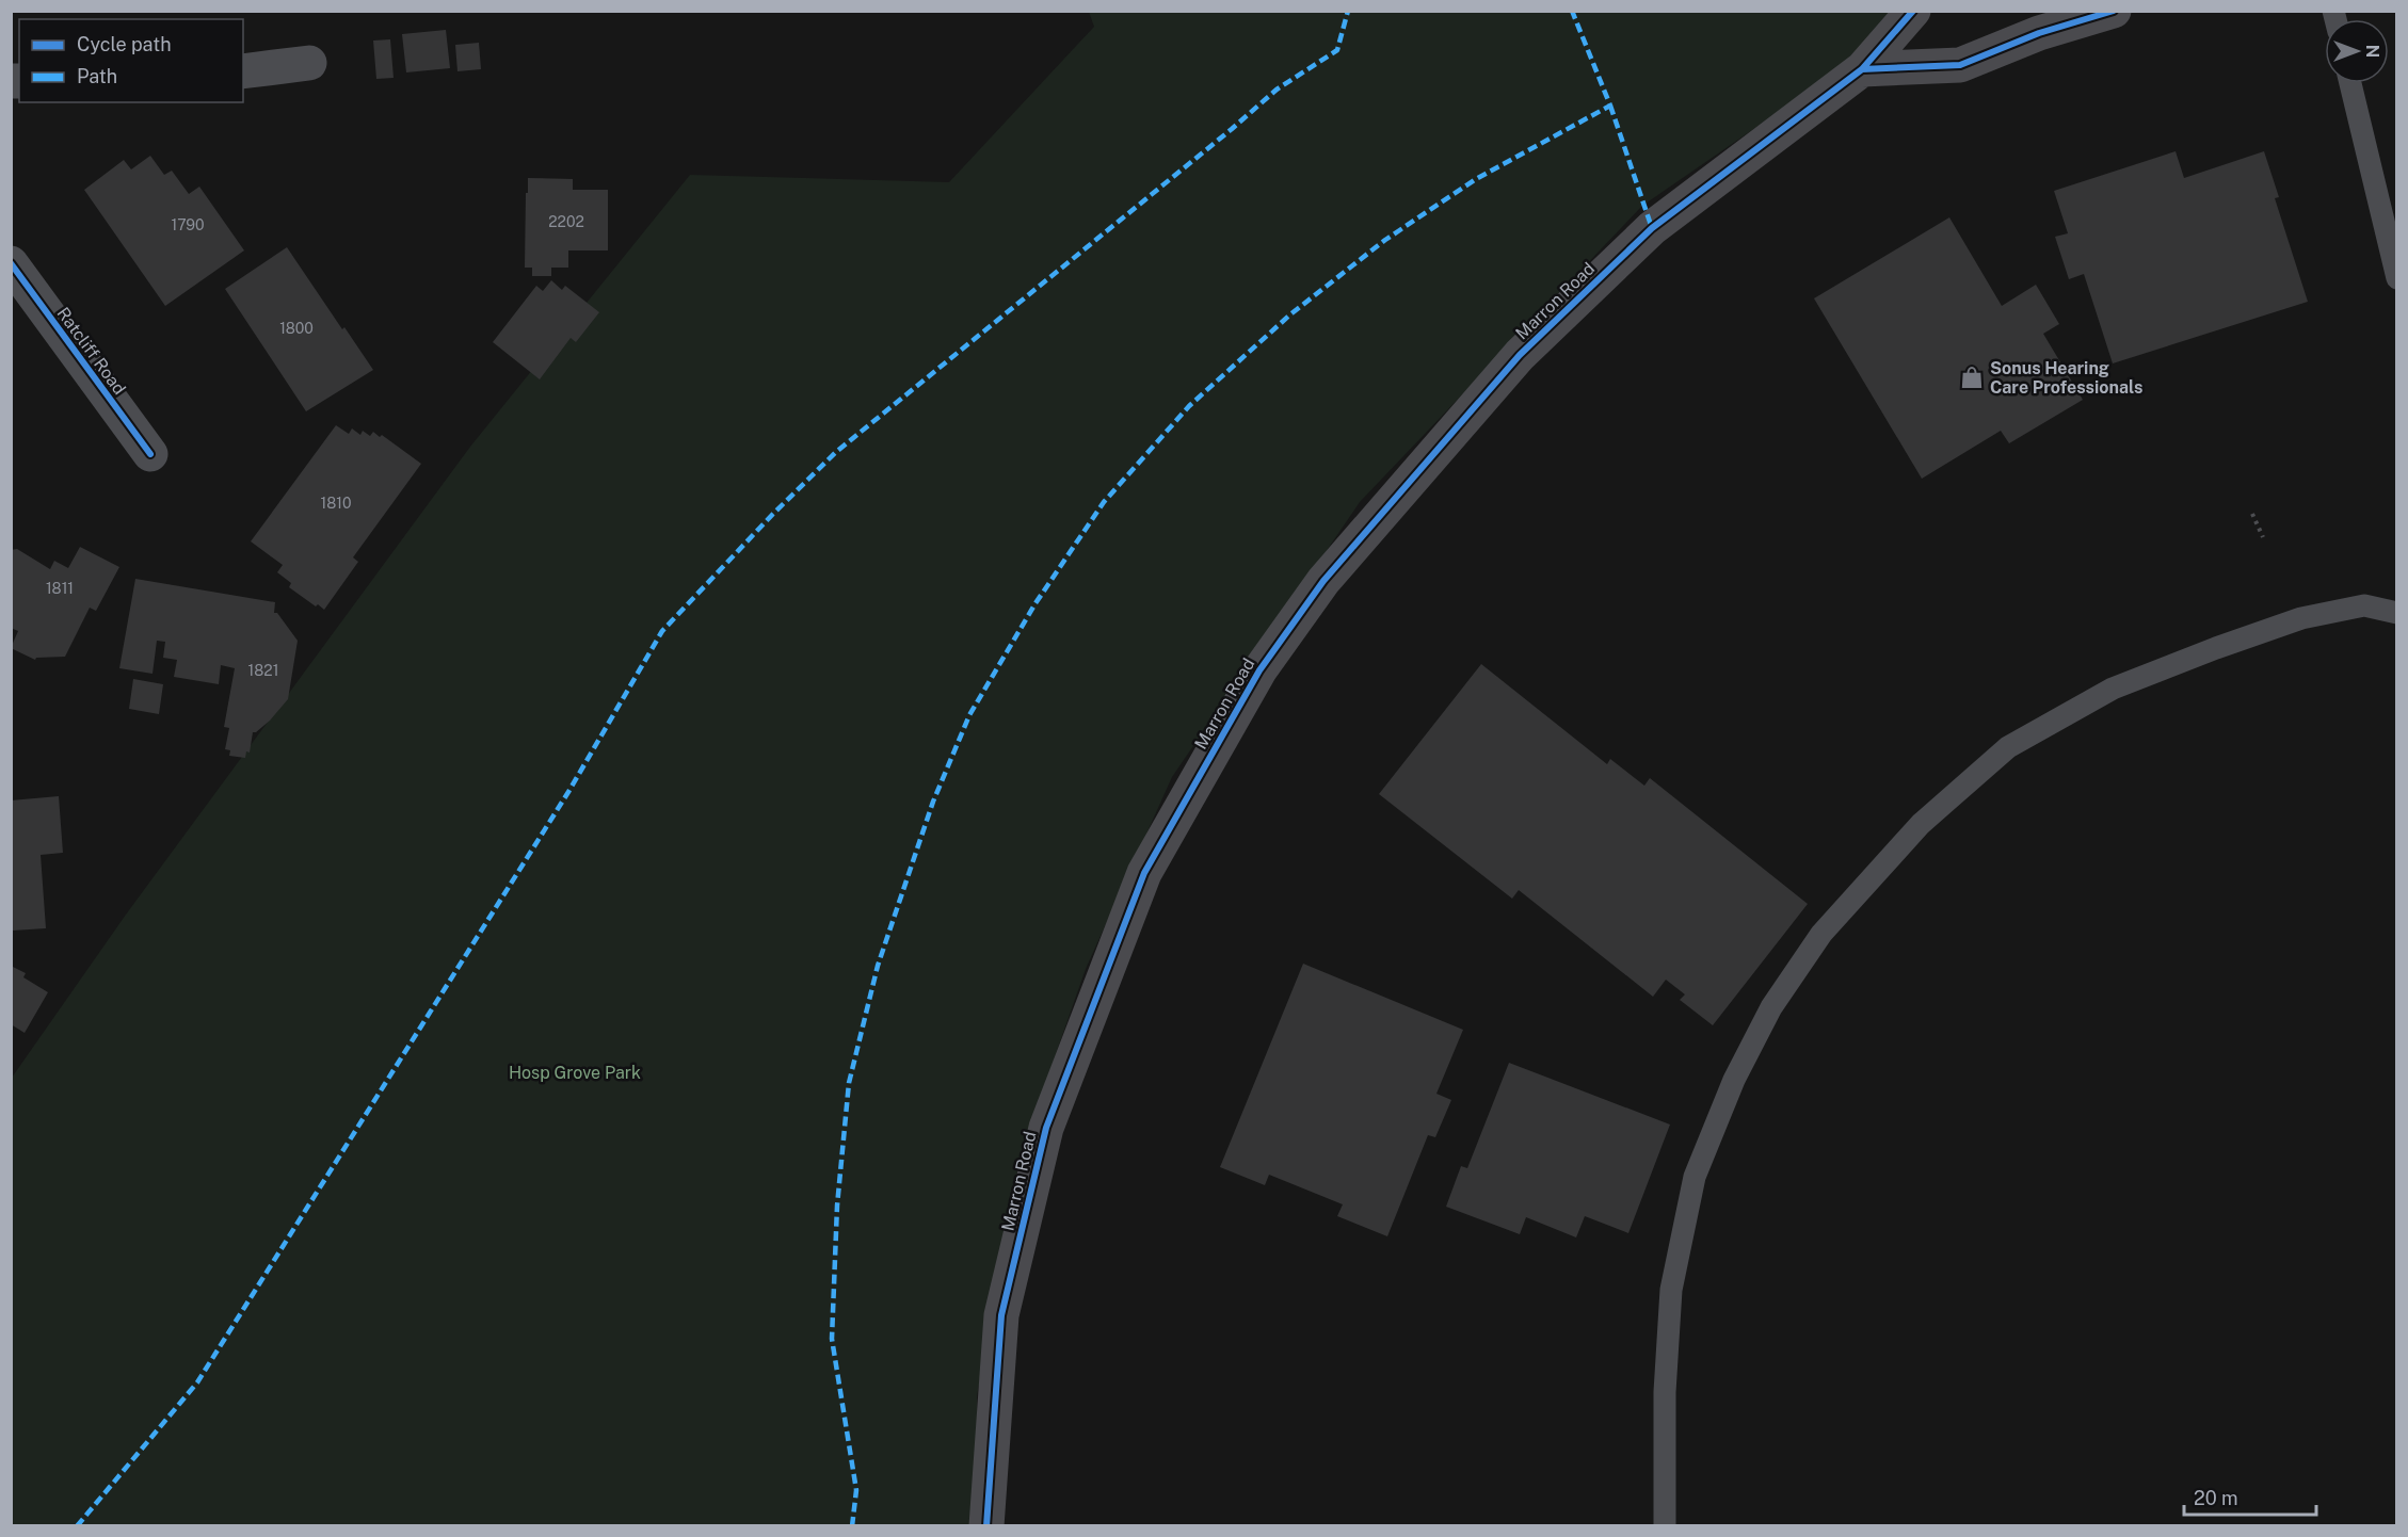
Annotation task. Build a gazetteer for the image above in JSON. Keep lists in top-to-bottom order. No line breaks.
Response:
{"streets":{"main road":["Marron Road"],"street":["Ratcliff Road"]},"parks":["Hosp Grove Park"],"places":{"shop":["Sonus Hearing Care Professionals"]},"house_numbers":["2202","1790","1800","1810","1811","1821"],"legend":["Cycle path","Path"],"scale_bar":"20 m","north":"right"}
